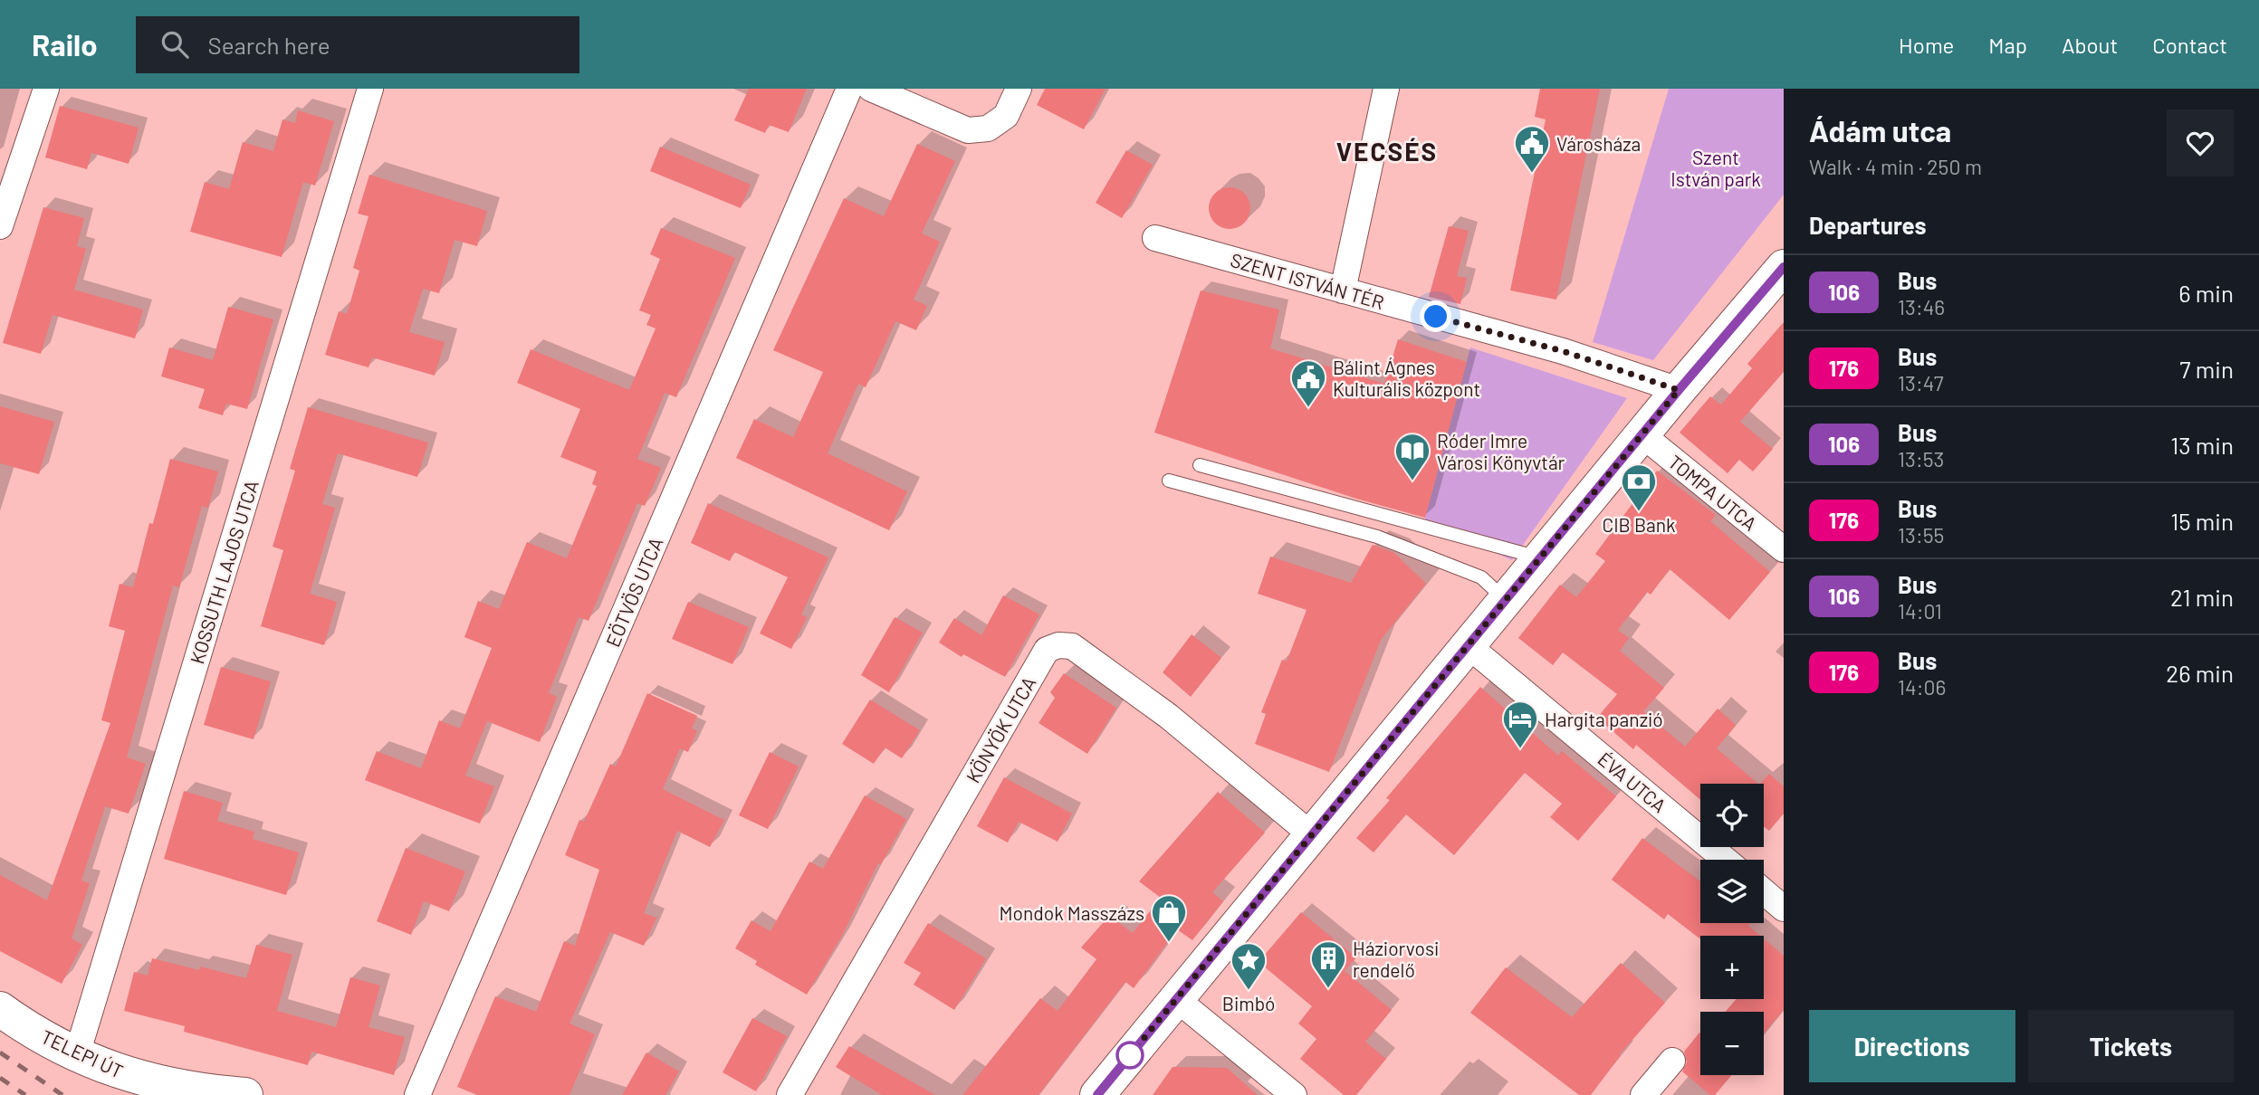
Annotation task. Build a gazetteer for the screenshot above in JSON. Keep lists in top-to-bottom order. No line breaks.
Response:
{"streets":{"main road":["TELEPI ÚT"],"street":["SZENT ISTVÁN TÉR","TOMPA UTCA","KOSSUTH LAJOS UTCA","EÖTVÖS UTCA","KÖNYÖK UTCA","ÉVA UTCA"]},"crossings":[["KOSSUTH LAJOS UTCA","TELEPI ÚT"]],"districts":["VECSÉS"],"parks":["Szent István park"],"places":{"public building":["Városháza","Bálint Ágnes Kulturális központ"],"library":["Róder Imre Városi Könyvtár"],"bank":["CIB Bank"],"hotel":["Hargita panzió"],"shop":["Mondok Masszázs"],"building":["Háziorvosi rendelő"],"place":["Bimbó"]},"lines":["bus line 106"],"page":{"header":"Railo","search":"Search here","nav":["Home","Map","About","Contact"],"heading":[["Ádám utca","Walk · 4 min · 250 m"],"Departures"],"list":[{"mark":"106","name":"Bus","note":"13:46","value":"6 min"},{"mark":"176","name":"Bus","note":"13:47","value":"7 min"},{"mark":"106","name":"Bus","note":"13:53","value":"13 min"},{"mark":"176","name":"Bus","note":"13:55","value":"15 min"},{"mark":"106","name":"Bus","note":"14:01","value":"21 min"},{"mark":"176","name":"Bus","note":"14:06","value":"26 min"}],"map_buttons":["+","−"],"buttons":["Directions","Tickets"]}}
